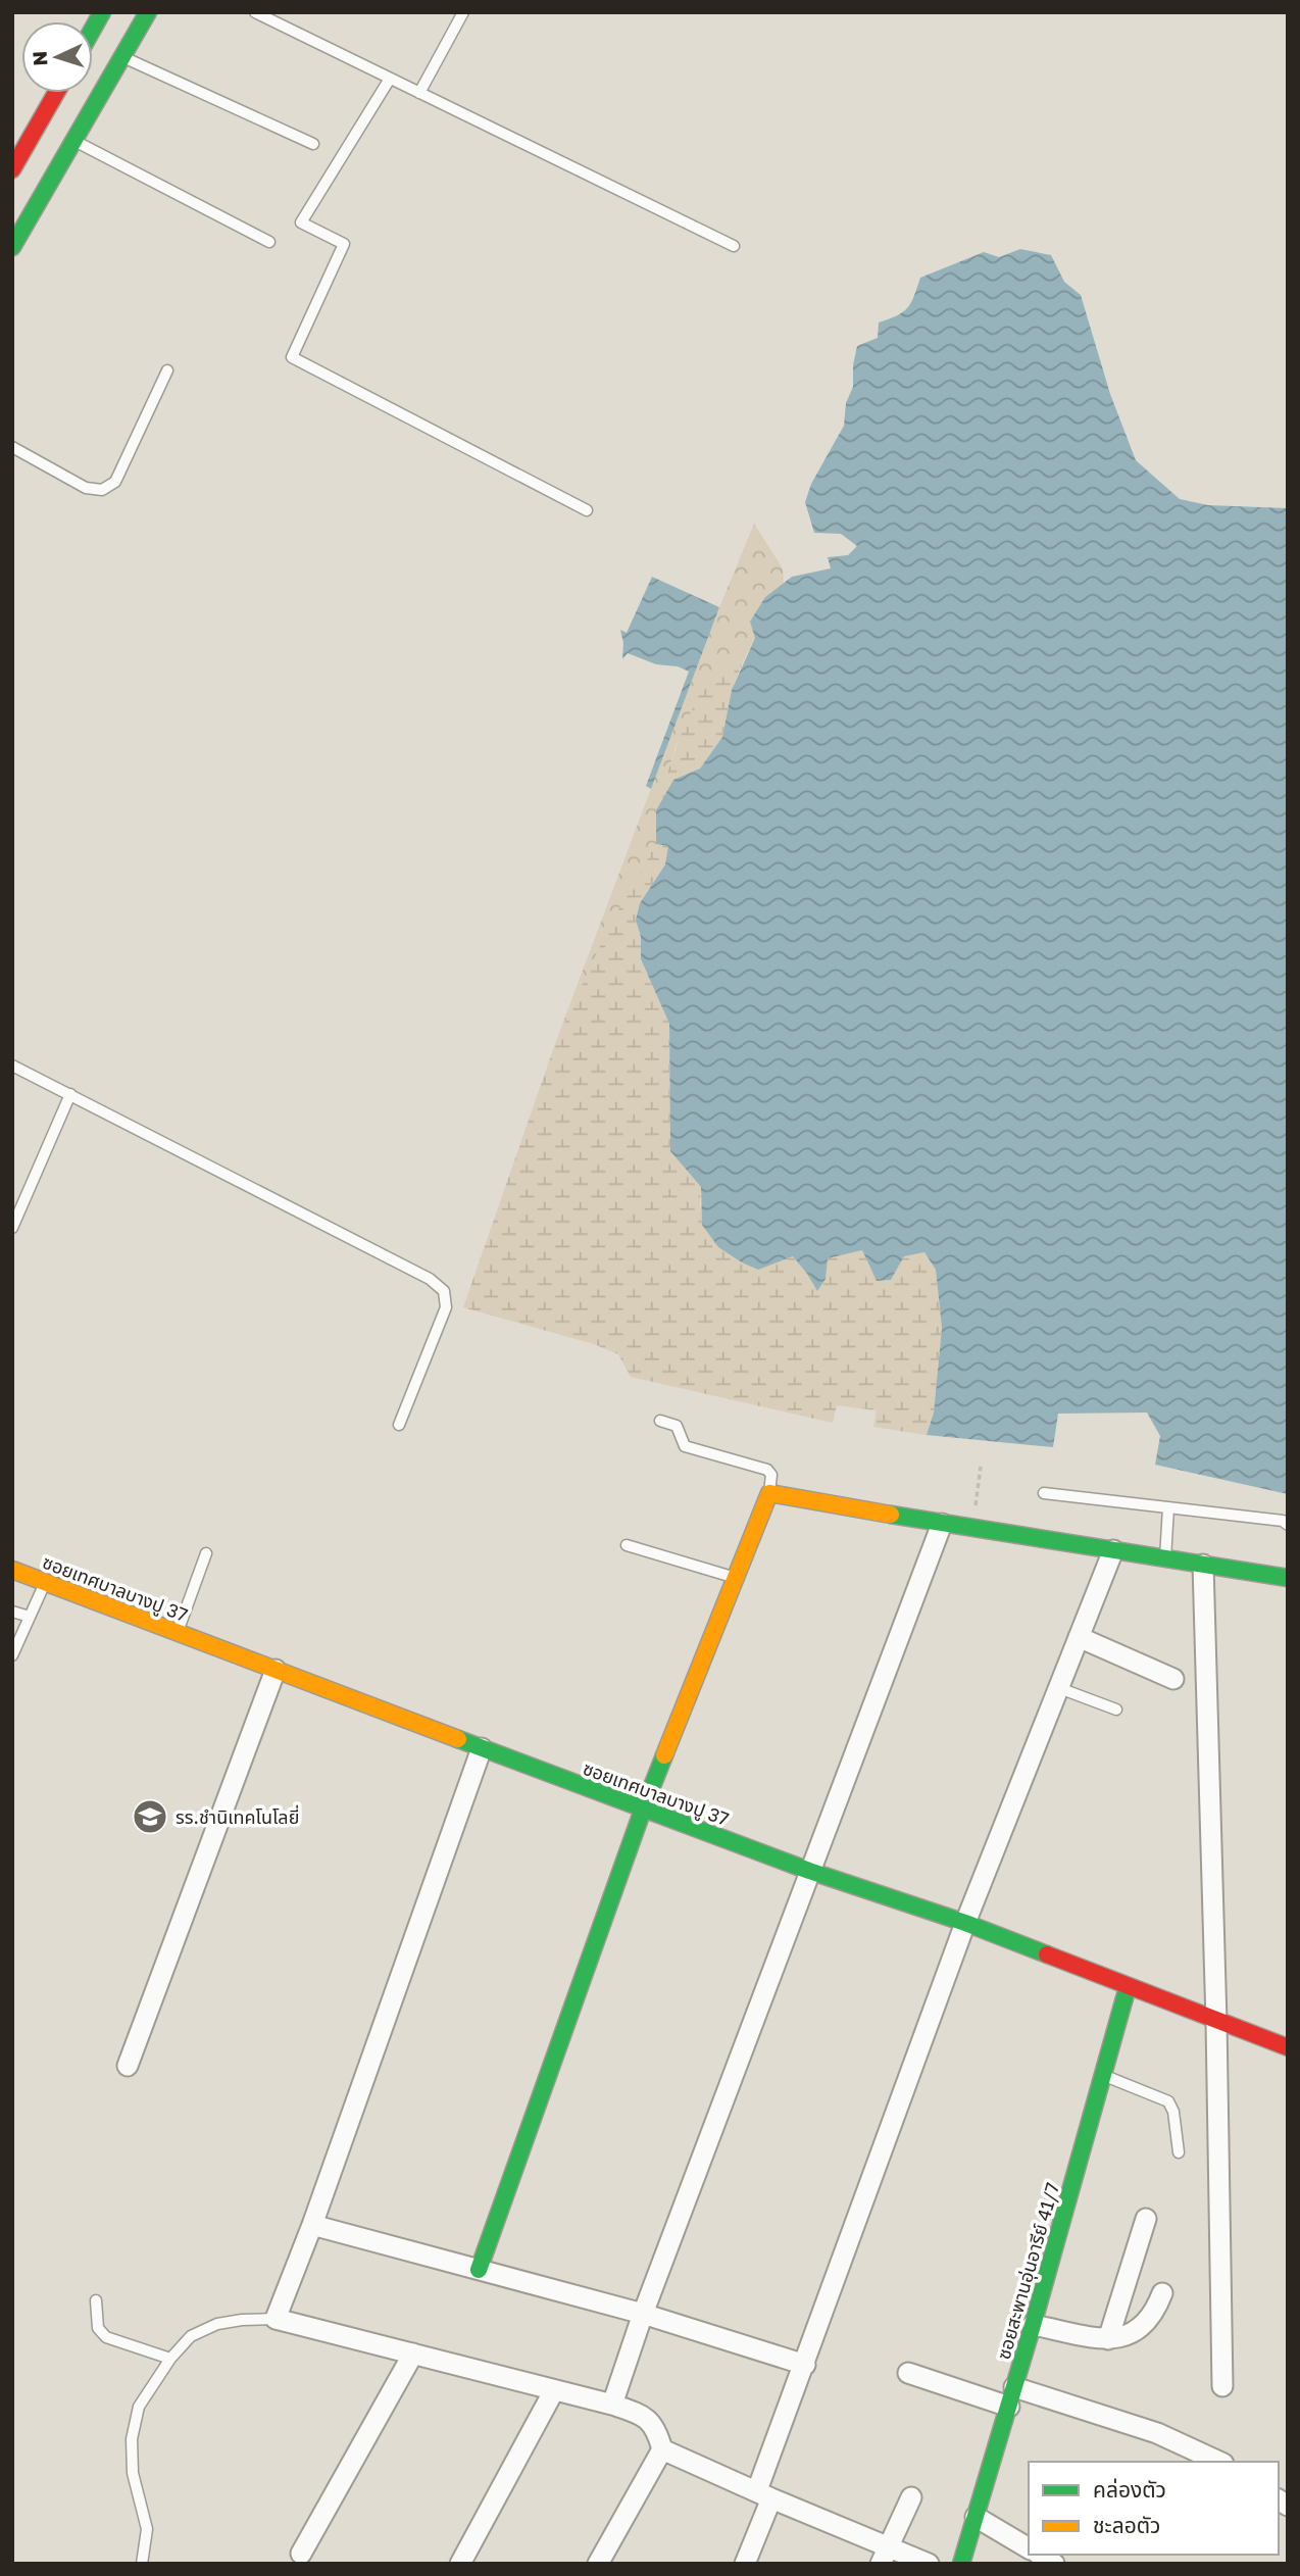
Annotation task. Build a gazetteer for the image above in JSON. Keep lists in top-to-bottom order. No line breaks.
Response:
{"streets":{"street":["ซอยเทศบาลบางปู 37","ซอยสะพานอุ่นอารีย์ 41/7"]},"crossings":[["ซอยเทศบาลบางปู 37","ซอยสะพานอุ่นอารีย์ 41/7"]],"places":{"school or university":["รร.ชำนิเทคโนโลยี่"]},"legend":["คล่องตัว","ชะลอตัว"],"north":"left"}
